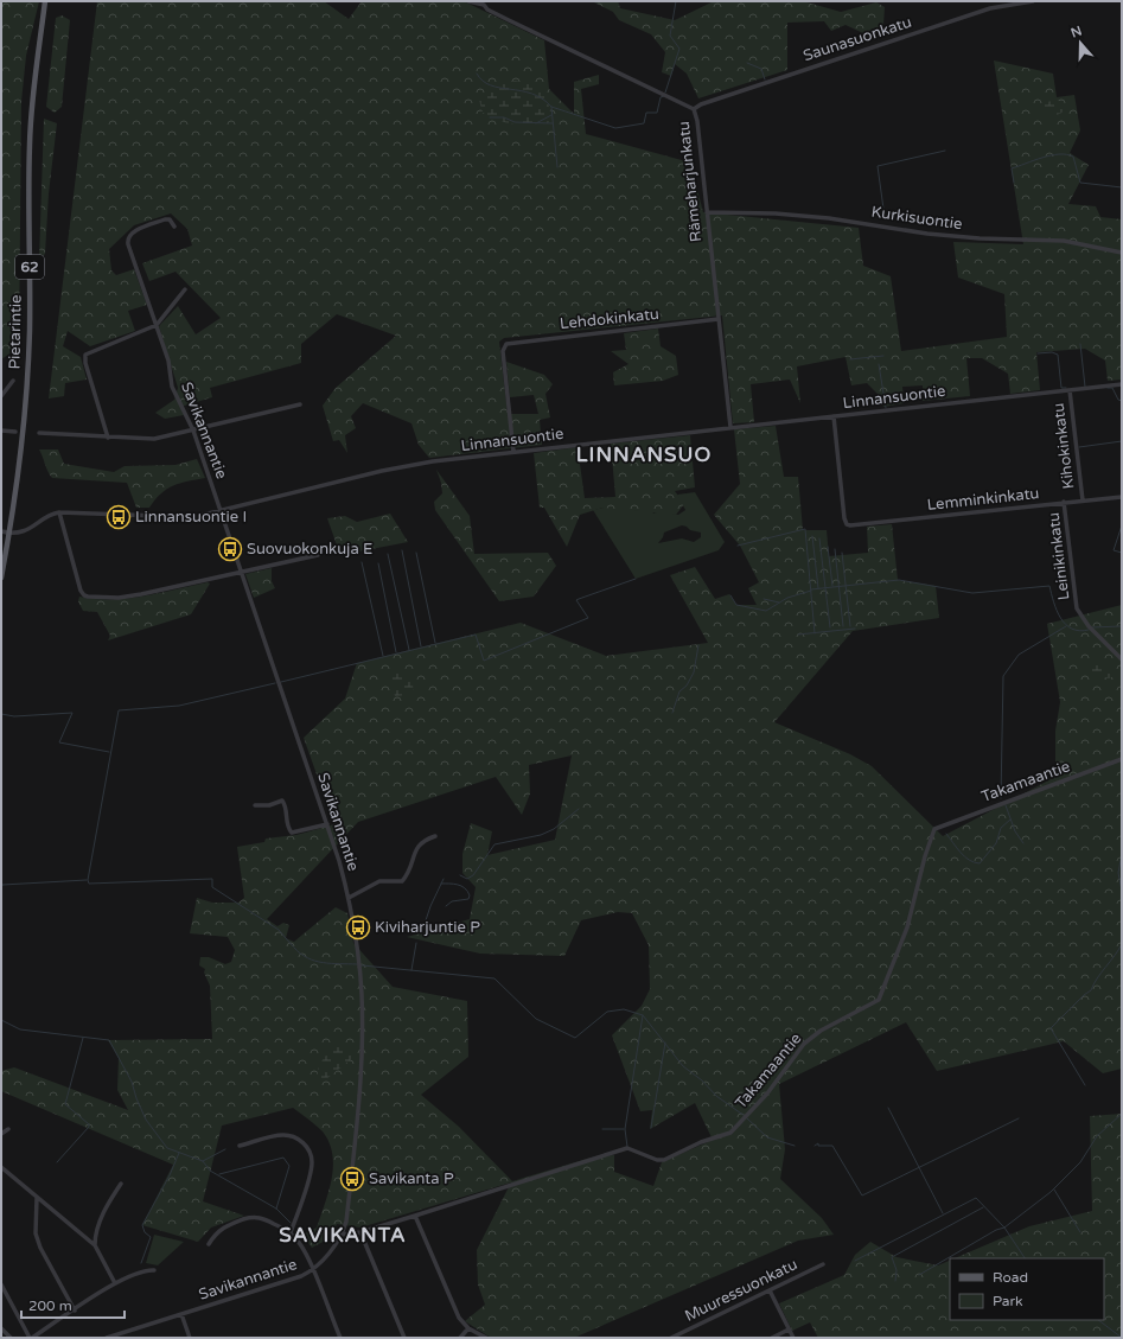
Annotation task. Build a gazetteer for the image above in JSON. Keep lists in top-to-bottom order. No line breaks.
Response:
{"streets":{"main road":["62","Pietarintie"],"street":["Saunasuonkatu","Rämeharjunkatu","Kurkisuontie","Lehdokinkatu","Linnansuontie","Savikannantie","Kihokinkatu","Lemminkinkatu","Leinikinkatu","Takamaantie","Muuressuonkatu"]},"crossings":[["Saunasuonkatu","Rämeharjunkatu"],["Rämeharjunkatu","Kurkisuontie"],["Rämeharjunkatu","Lehdokinkatu"],["Rämeharjunkatu","Linnansuontie"],["Lehdokinkatu","Linnansuontie"],["Linnansuontie","Savikannantie"],["Linnansuontie","Kihokinkatu"],["Linnansuontie","Lemminkinkatu"],["Savikannantie","Takamaantie"],["Kihokinkatu","Lemminkinkatu"],["Lemminkinkatu","Leinikinkatu"]],"districts":["LINNANSUO","SAVIKANTA"],"places":{"bus stop":["Linnansuontie I","Suovuokonkuja E","Kiviharjuntie P","Savikanta P"]},"legend":["Road","Park"],"scale_bar":"200 m","north":"top"}
